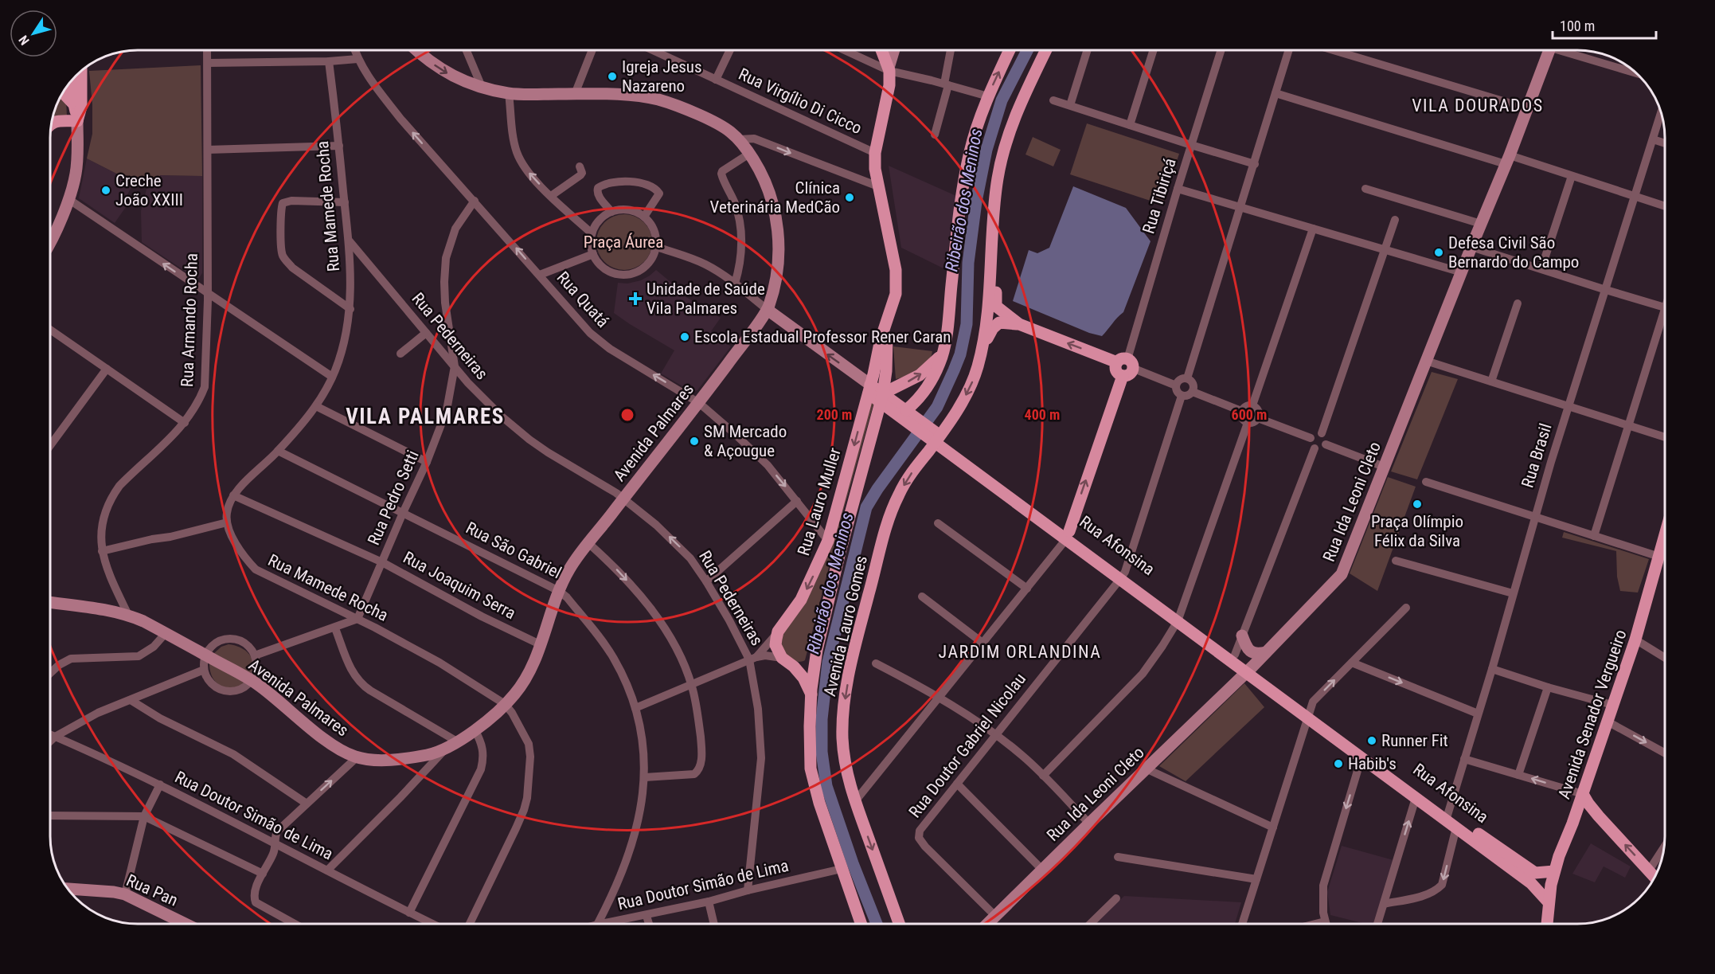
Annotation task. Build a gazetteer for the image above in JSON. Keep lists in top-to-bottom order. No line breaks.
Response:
{"streets":{"main road":["Rua Lauro Muller","Rua Afonsina","Avenida Lauro Gomes","Avenida Senador Vergueiro"],"street":["Rua Virgílio Di Cicco","Rua Tibiriçá","Rua Mamede Rocha","Rua Quatá","Rua Armando Rocha","Rua Pederneiras","Avenida Palmares","Rua Brasil","Rua Pedro Setti","Rua Ida Leoni Cleto","Rua São Gabriel","Rua Joaquim Serra","Rua Doutor Gabriel Nicolau","Rua Doutor Simão de Lima","Rua Pan"]},"crossings":[["Rua Virgílio Di Cicco","Rua Lauro Muller"],["Rua Mamede Rocha","Rua Pederneiras"],["Rua Mamede Rocha","Avenida Palmares"],["Rua Mamede Rocha","Rua Pedro Setti"],["Rua Mamede Rocha","Rua São Gabriel"],["Rua Mamede Rocha","Rua Joaquim Serra"],["Rua Quatá","Avenida Palmares"],["Rua Quatá","Rua Pedro Setti"],["Rua Quatá","Rua Lauro Muller"],["Rua Armando Rocha","Avenida Palmares"],["Rua Pederneiras","Avenida Palmares"],["Rua Pederneiras","Rua Pedro Setti"],["Rua Pederneiras","Rua Doutor Simão de Lima"],["Avenida Palmares","Rua Afonsina"],["Avenida Palmares","Rua São Gabriel"],["Avenida Palmares","Rua Joaquim Serra"],["Rua Brasil","Rua Afonsina"],["Rua Pedro Setti","Rua São Gabriel"],["Rua Pedro Setti","Rua Joaquim Serra"],["Rua Lauro Muller","Rua Afonsina"],["Rua Lauro Muller","Avenida Lauro Gomes"],["Rua Ida Leoni Cleto","Rua Afonsina"],["Rua Ida Leoni Cleto","Rua Doutor Gabriel Nicolau"],["Rua Afonsina","Avenida Lauro Gomes"],["Rua Afonsina","Avenida Senador Vergueiro"],["Rua Afonsina","Rua Doutor Gabriel Nicolau"],["Avenida Lauro Gomes","Rua Doutor Simão de Lima"]],"districts":["VILA DOURADOS","VILA PALMARES","JARDIM ORLANDINA"],"water":["Ribeirão dos Meninos"],"parks":["Praça Áurea"],"places":{"other":["Igreja Jesus Nazareno","Creche João XXIII","Clínica Veterinária MedCão","Defesa Civil São Bernardo do Campo","Escola Estadual Professor Rener Caran","SM Mercado & Açougue","Praça Olímpio Félix da Silva","Runner Fit","Habib's"],"health":["Unidade de Saúde Vila Palmares"]},"scale_bar":"100 m","north":"bottom left","rings":["200 m","400 m","600 m"]}
